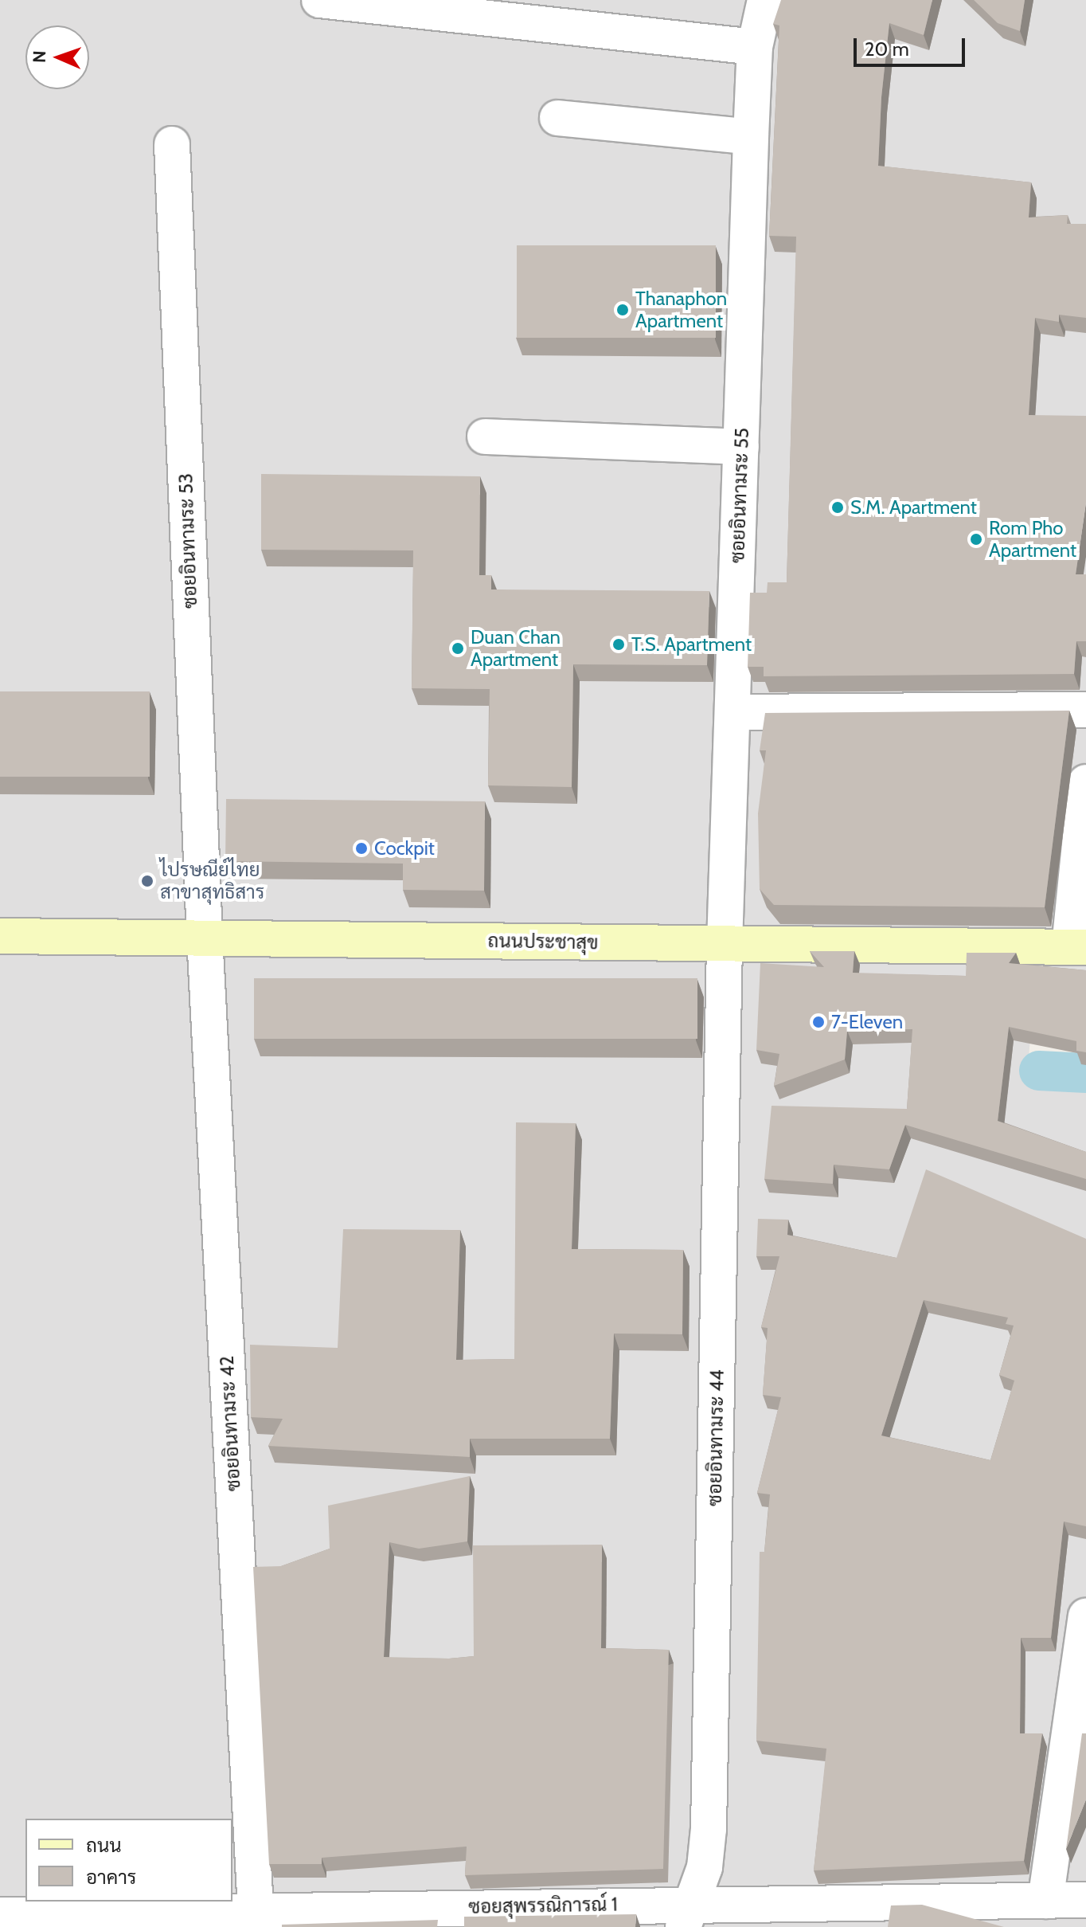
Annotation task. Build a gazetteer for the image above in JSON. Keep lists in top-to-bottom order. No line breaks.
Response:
{"streets":{"street":["ซอยอินทามระ 55","ซอยอินทามระ 53","ถนนประชาสุข","ซอยอินทามระ 42","ซอยอินทามระ 44","ซอยสุพรรณิการณ์ 1"]},"crossings":[["ซอยอินทามระ 55","ถนนประชาสุข"],["ซอยอินทามระ 55","ซอยอินทามระ 44"],["ซอยอินทามระ 53","ถนนประชาสุข"],["ซอยอินทามระ 53","ซอยอินทามระ 42"],["ถนนประชาสุข","ซอยอินทามระ 42"],["ถนนประชาสุข","ซอยอินทามระ 44"],["ซอยอินทามระ 42","ซอยสุพรรณิการณ์ 1"],["ซอยอินทามระ 44","ซอยสุพรรณิการณ์ 1"]],"places":["Thanaphon Apartment","S.M. Apartment","Rom Pho Apartment","T.S. Apartment","Duan Chan Apartment","Cockpit","ไปรษณีย์ไทย สาขาสุทธิสาร","7-Eleven"],"legend":["ถนน","อาคาร"],"scale_bar":"20 m","north":"left"}
